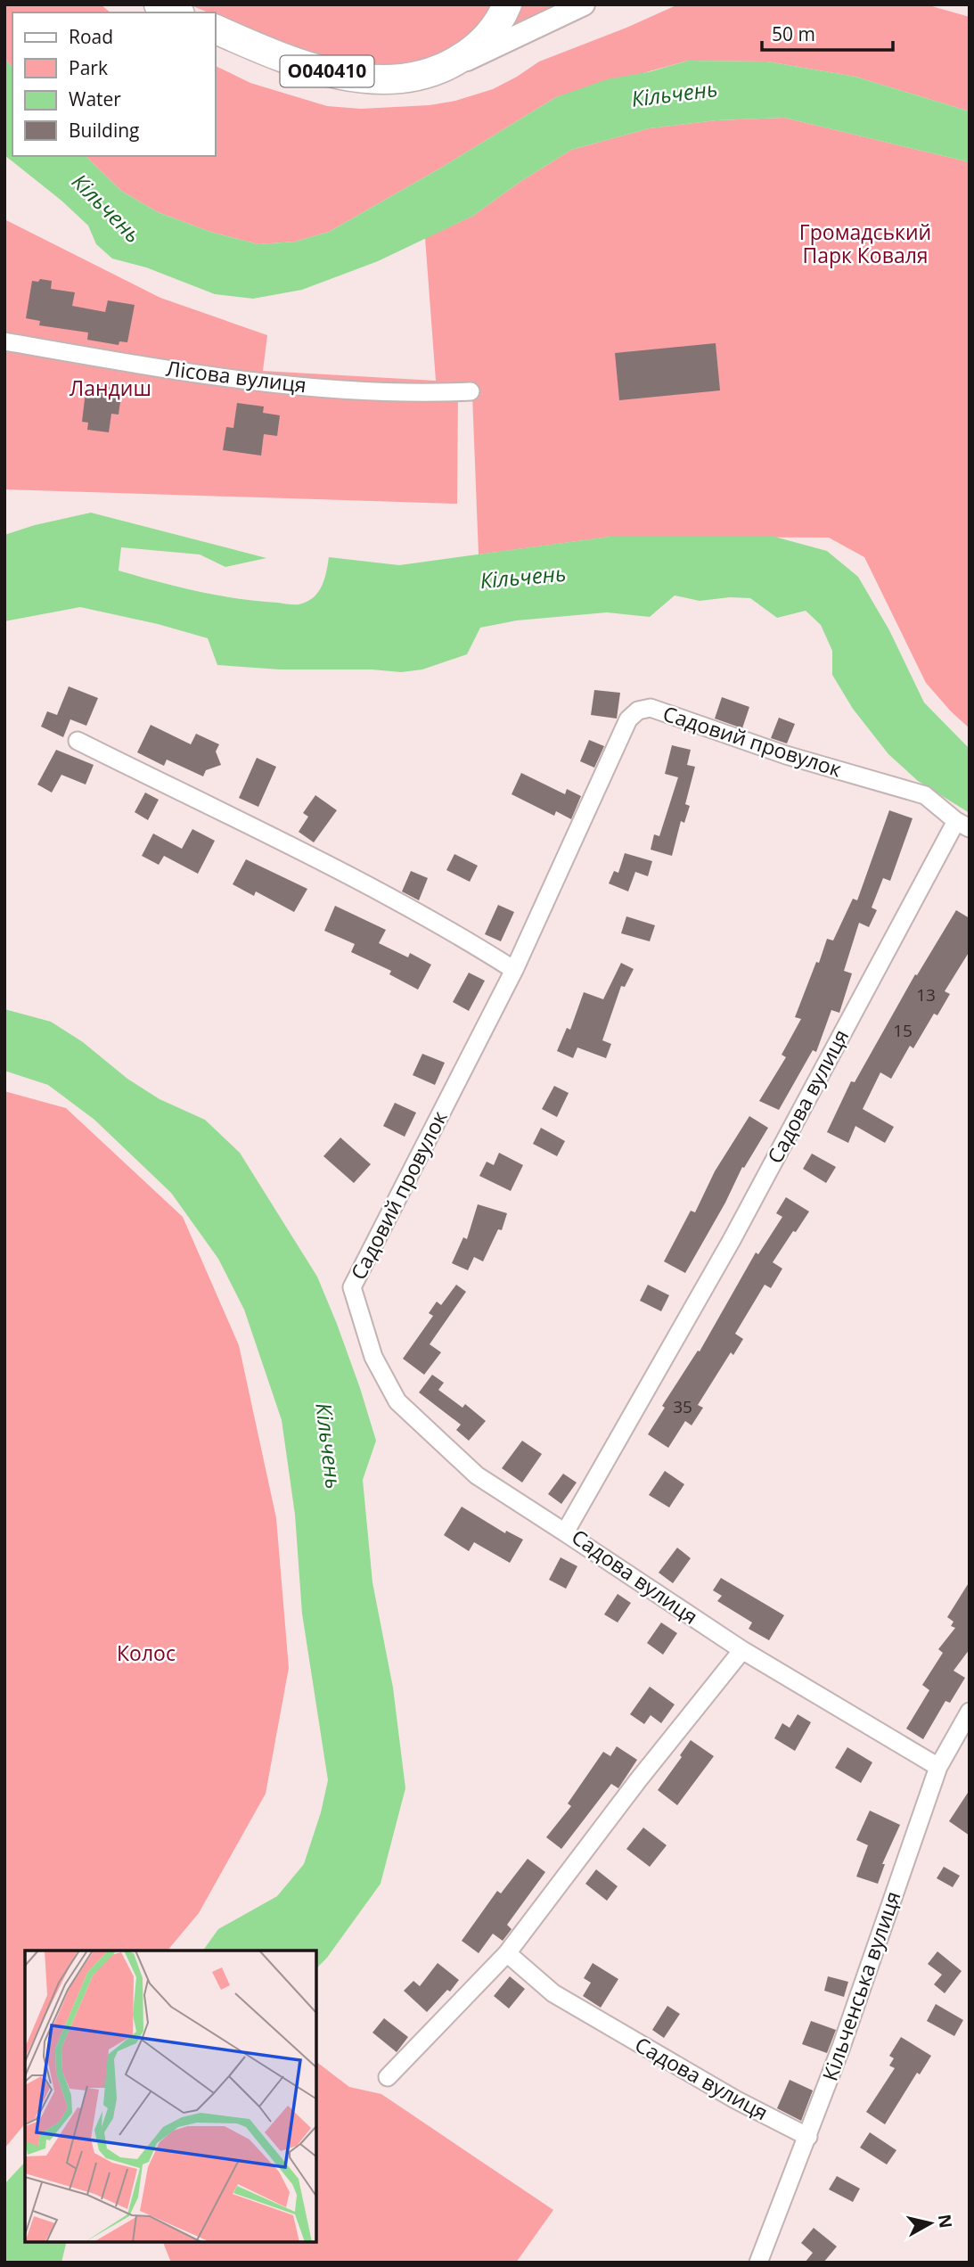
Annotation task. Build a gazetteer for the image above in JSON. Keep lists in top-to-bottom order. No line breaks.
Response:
{"streets":{"highway":["О040410"],"street":["Лісова вулиця","Садовий провулок","Садова вулиця","Кільченська вулиця"]},"crossings":[["Садовий провулок","Садова вулиця"],["Садова вулиця","Кільченська вулиця"]],"water":["Кільчень"],"parks":["Громадський Парк Коваля","Ландиш","Колос"],"house_numbers":["13","15","35"],"legend":["Road","Park","Water","Building"],"scale_bar":"50 m","north":"right"}
